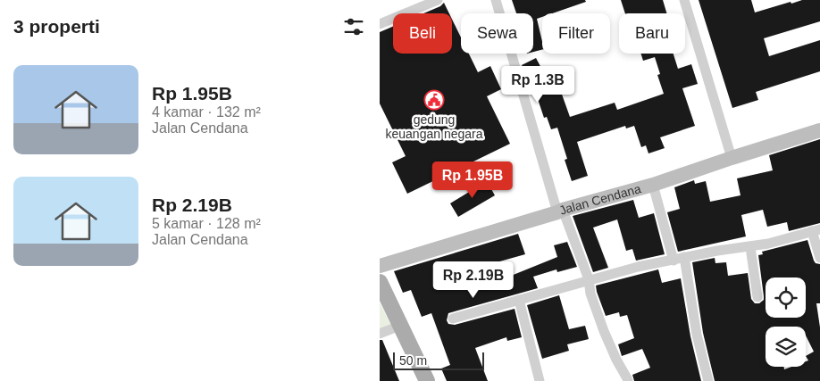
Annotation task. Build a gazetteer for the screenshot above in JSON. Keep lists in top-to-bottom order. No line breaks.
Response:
{"streets":{"main road":["Jalan Cendana"]},"places":{"public building":["gedung keuangan negara"]},"scale_bar":"50 m","page":{"heading":"3 properti","chip":["Beli","Sewa","Filter","Baru"],"list":[{"name":"Rp 1.95B","note":"4 kamar · 132 m² · Jalan Cendana"},{"name":"Rp 2.19B","note":"5 kamar · 128 m² · Jalan Cendana"}],"price":["Rp 1.3B","Rp 1.95B","Rp 2.19B"],"scale":"50 m"}}
